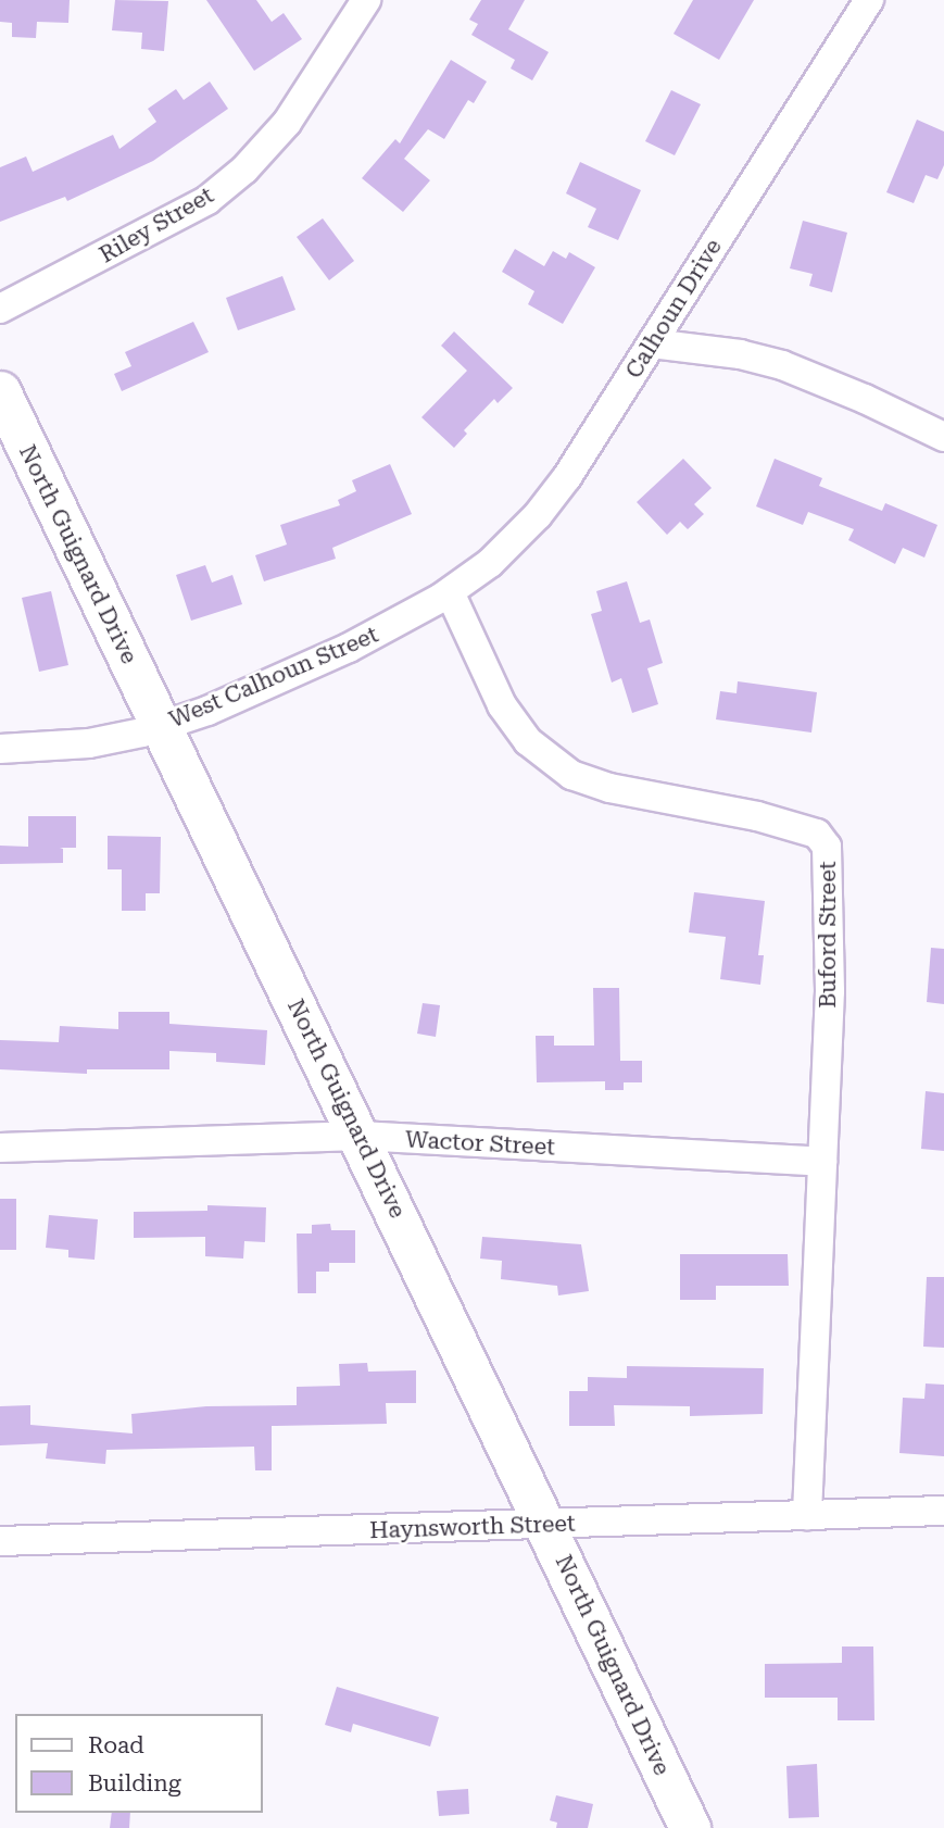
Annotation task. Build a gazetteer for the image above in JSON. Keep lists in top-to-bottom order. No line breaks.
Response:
{"streets":{"highway":["North Guignard Drive"],"street":["Riley Street","Calhoun Drive","West Calhoun Street","Buford Street","Wactor Street","Haynsworth Street"]},"crossings":[["Calhoun Drive","West Calhoun Street"],["Calhoun Drive","Buford Street"],["North Guignard Drive","West Calhoun Street"],["North Guignard Drive","Wactor Street"],["North Guignard Drive","Haynsworth Street"],["West Calhoun Street","Buford Street"],["Buford Street","Wactor Street"],["Buford Street","Haynsworth Street"]],"legend":["Road","Building"]}
